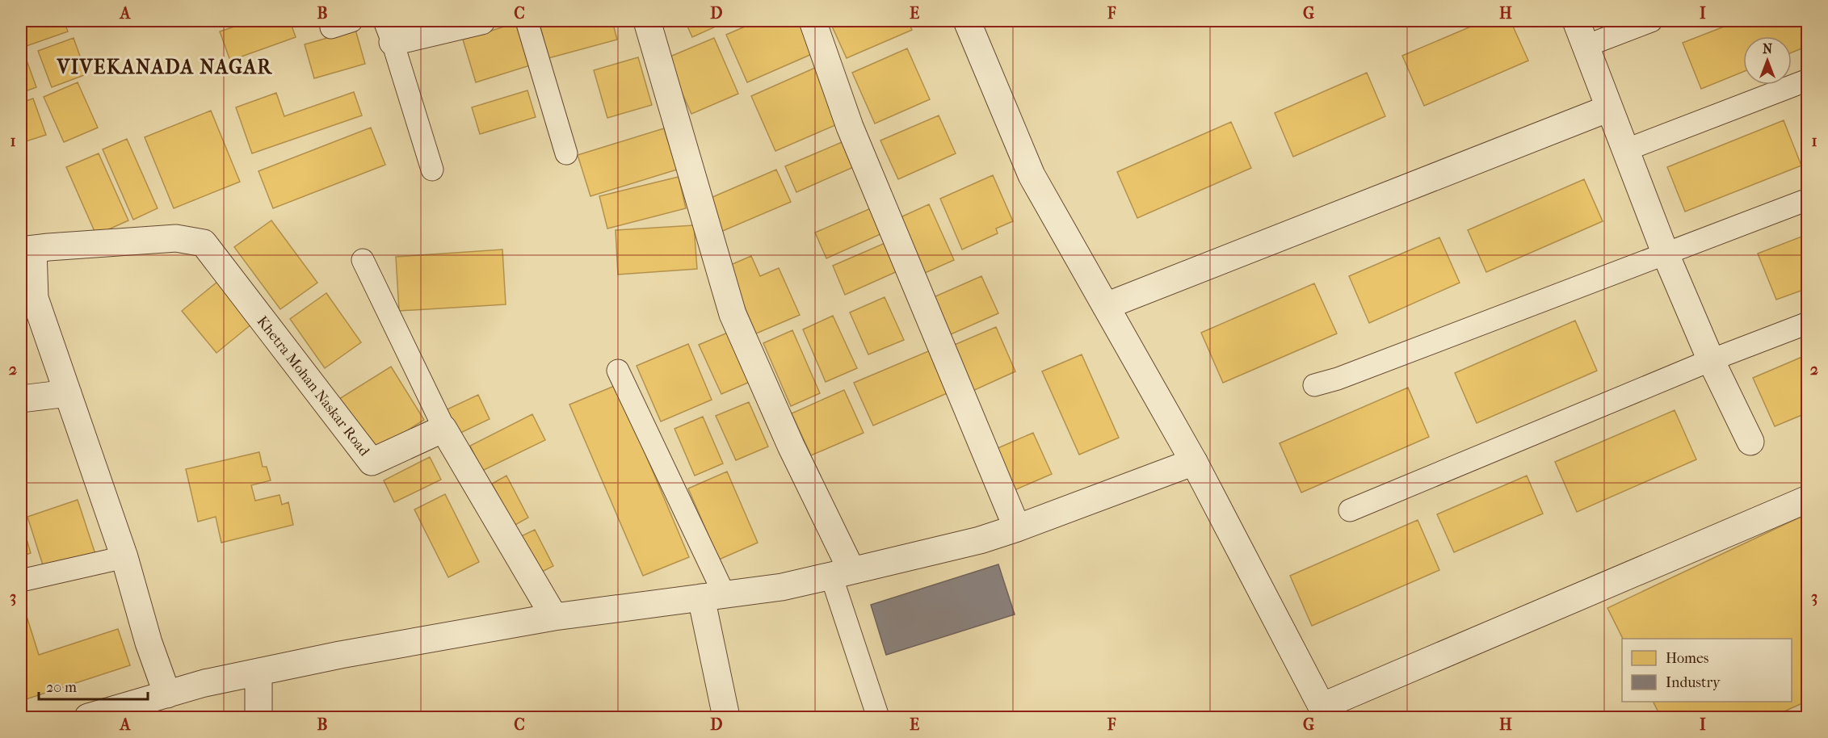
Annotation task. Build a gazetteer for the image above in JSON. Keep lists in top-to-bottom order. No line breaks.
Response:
{"streets":{"street":["Khetra Mohan Naskar Road"]},"districts":["VIVEKANADA NAGAR"],"legend":["Homes","Industry"],"scale_bar":"20 m","north":"top","grid":{"columns":["A","B","C","D","E","F","G","H","I"],"rows":["1","2","3"]}}
